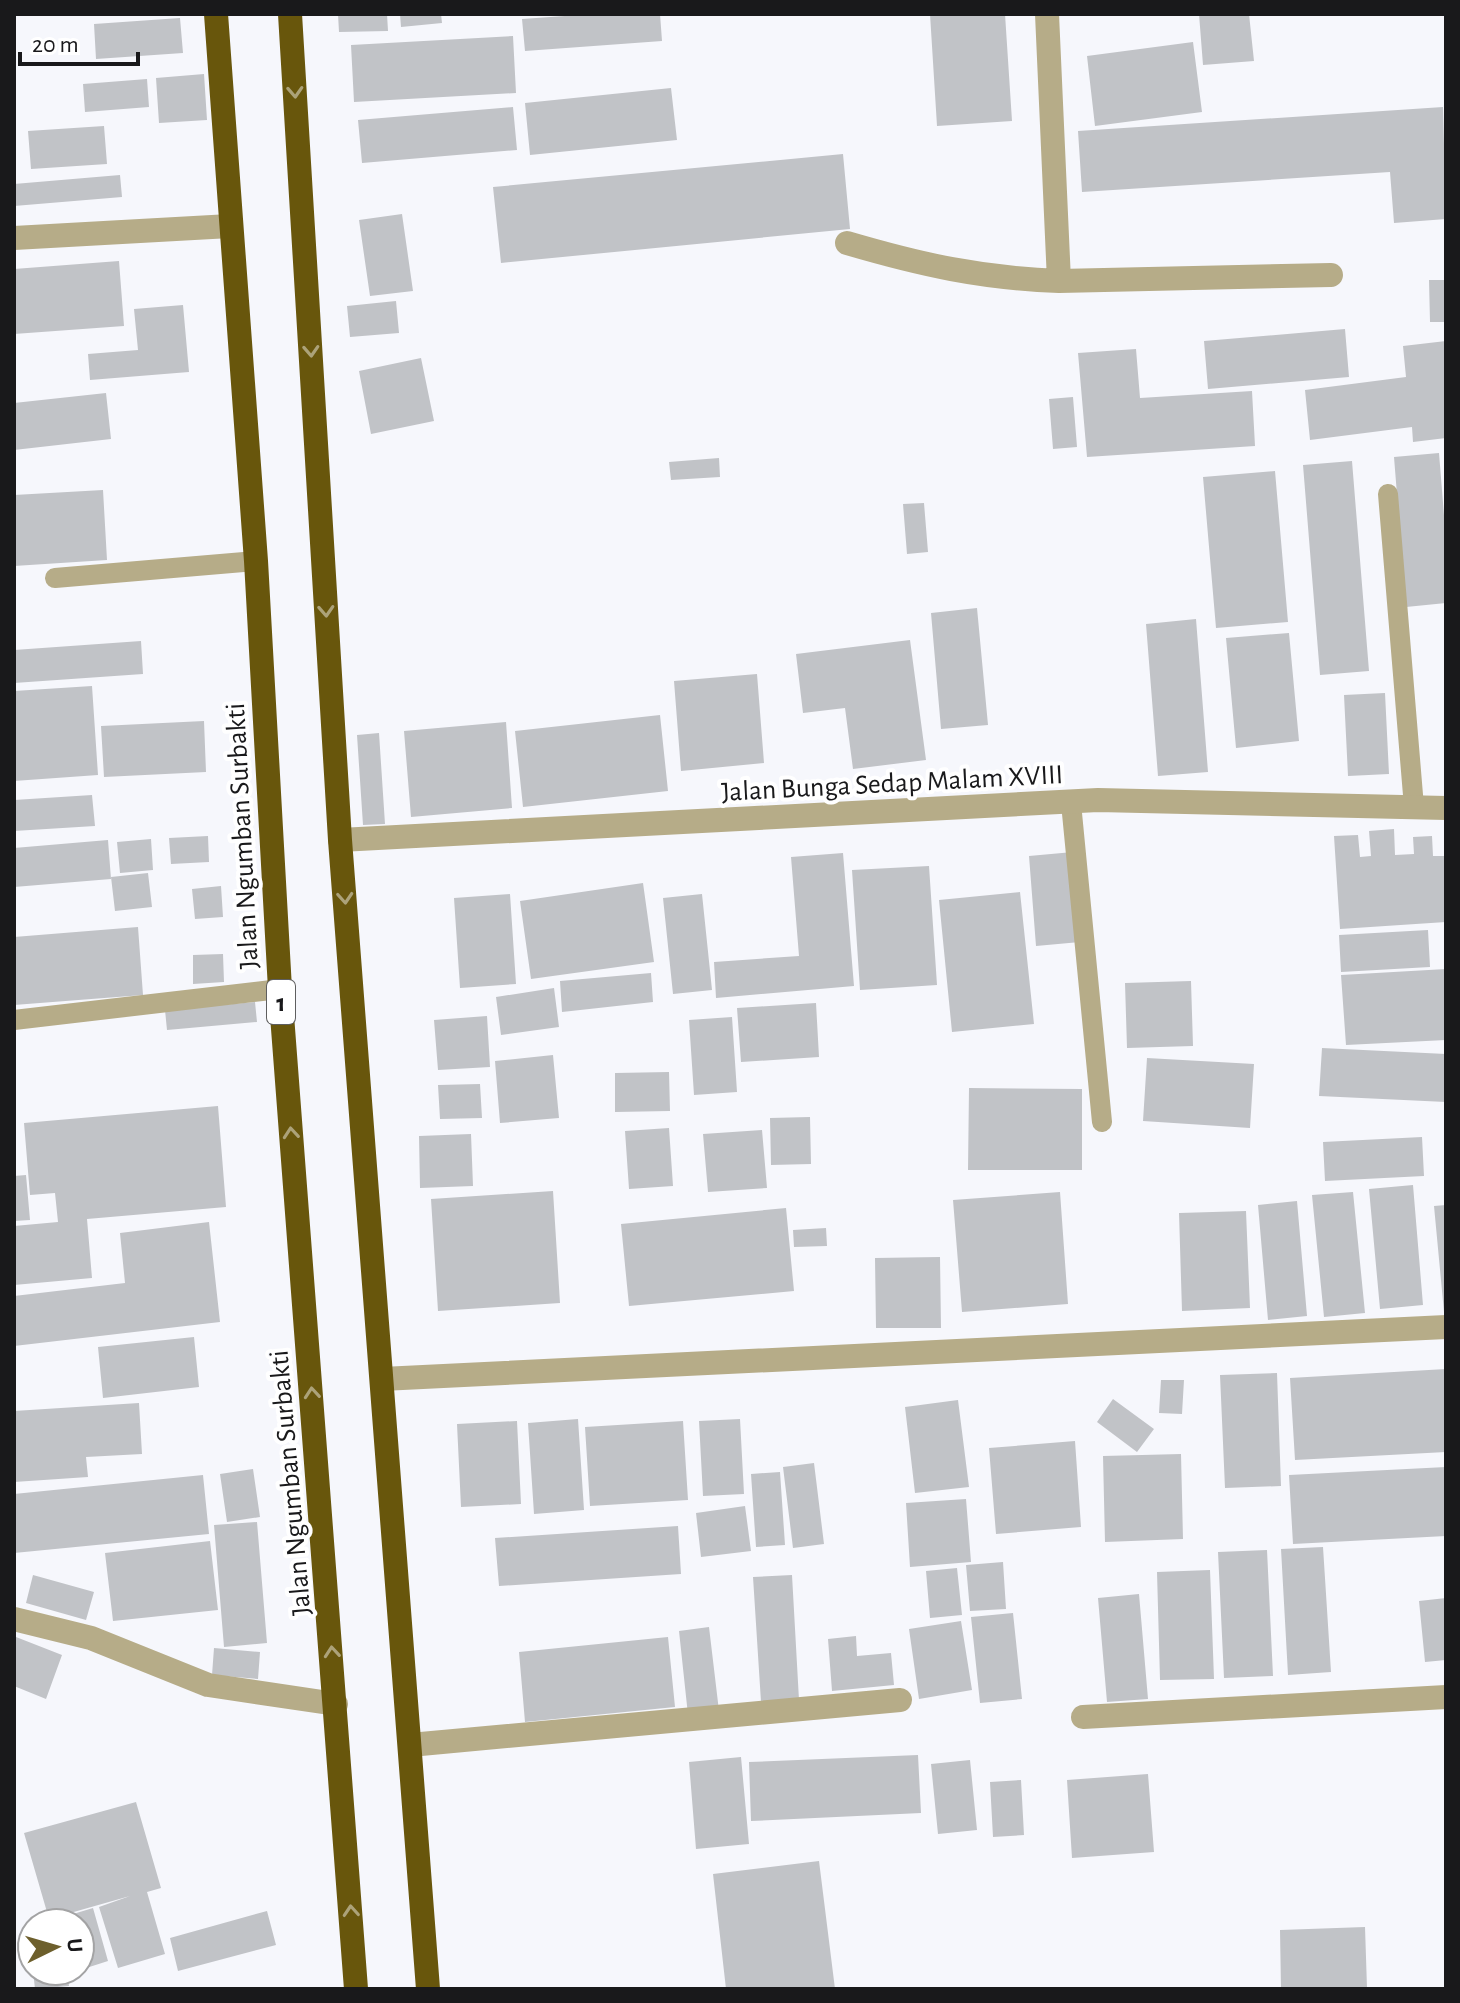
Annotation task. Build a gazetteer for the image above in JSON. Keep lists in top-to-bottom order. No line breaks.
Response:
{"streets":{"highway":["Jalan Ngumban Surbakti","1"],"street":["Jalan Bunga Sedap Malam XVIII"]},"scale_bar":"20 m","north":"right"}
